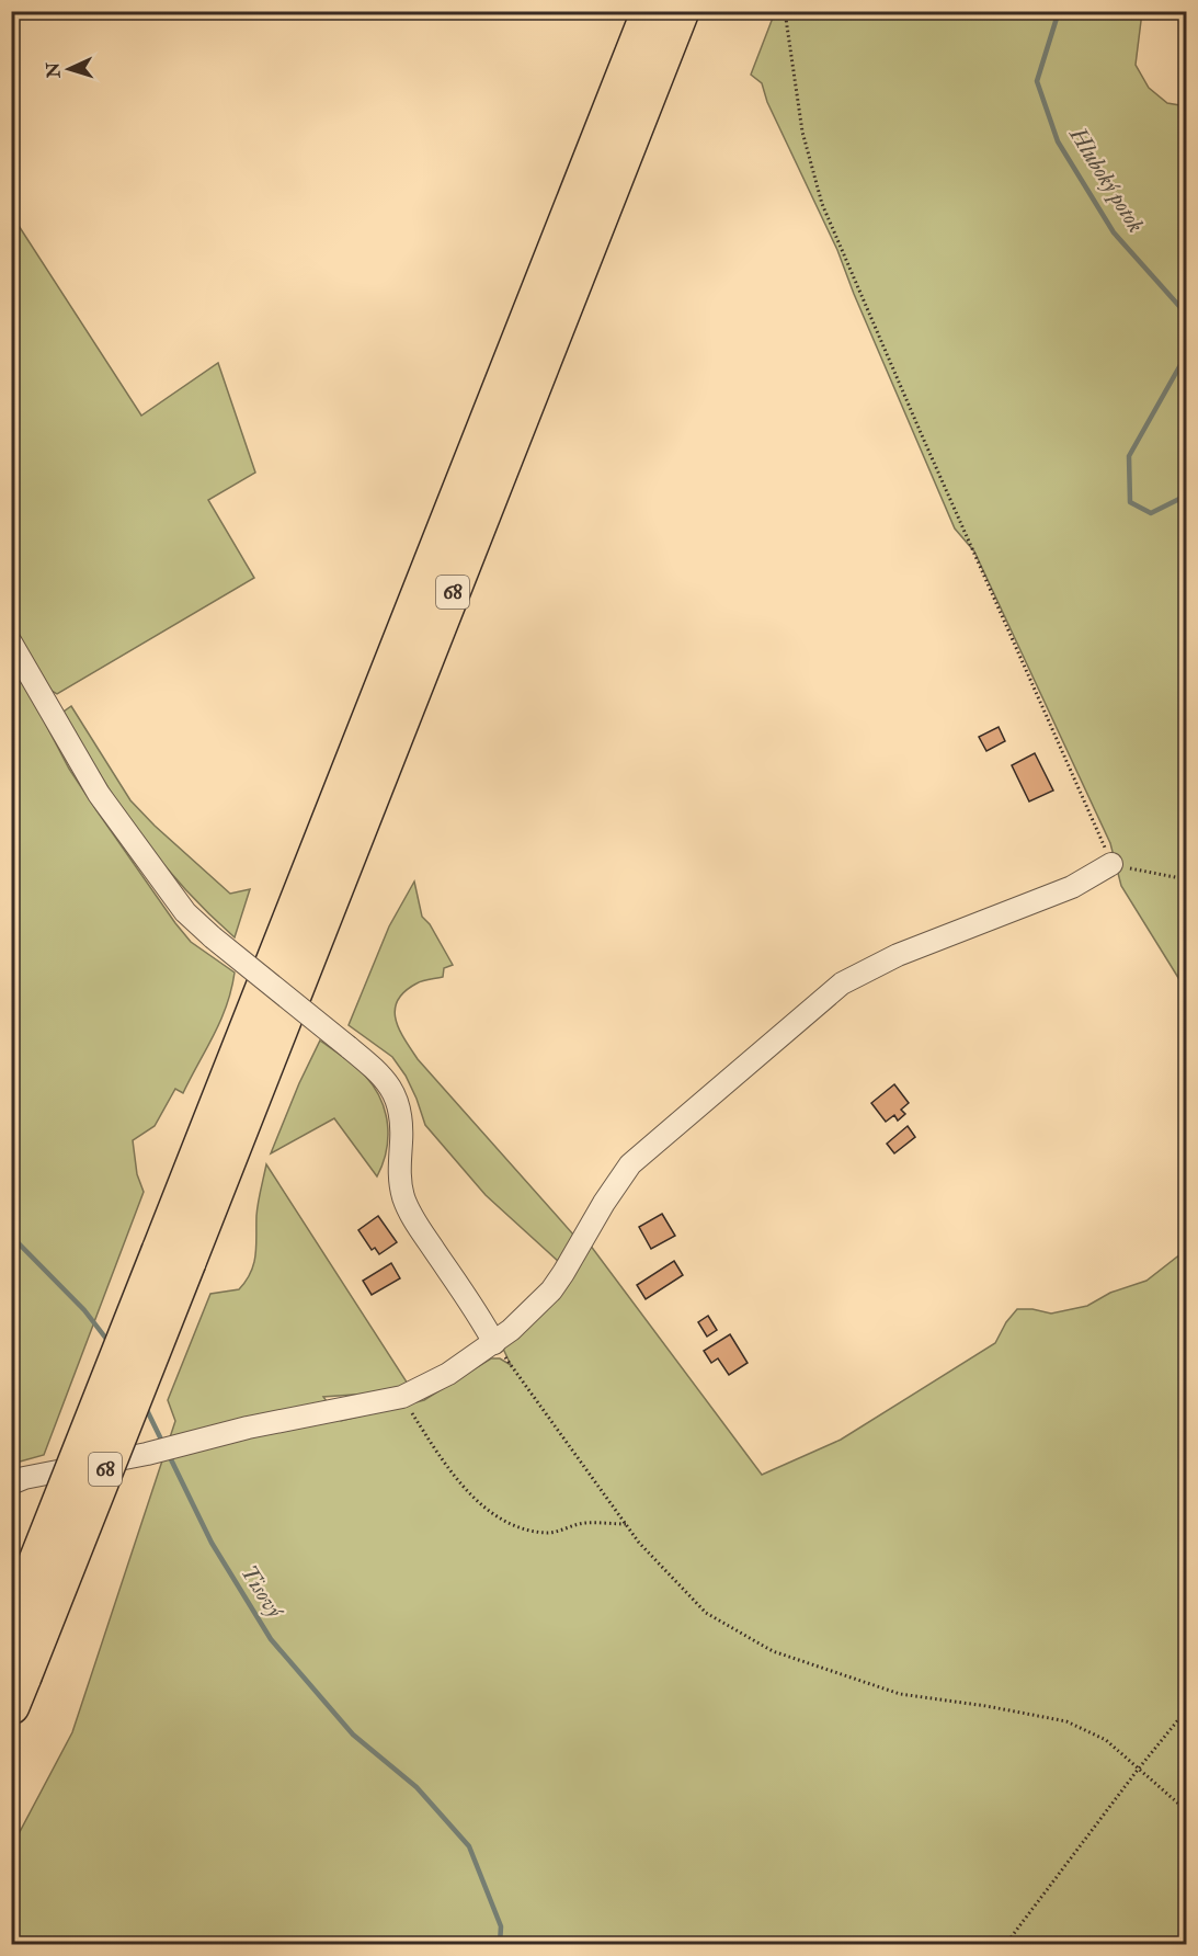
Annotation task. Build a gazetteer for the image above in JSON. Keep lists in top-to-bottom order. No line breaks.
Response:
{"streets":{"highway":["68"]},"water":["Hluboký potok","Tisový"],"north":"left"}
